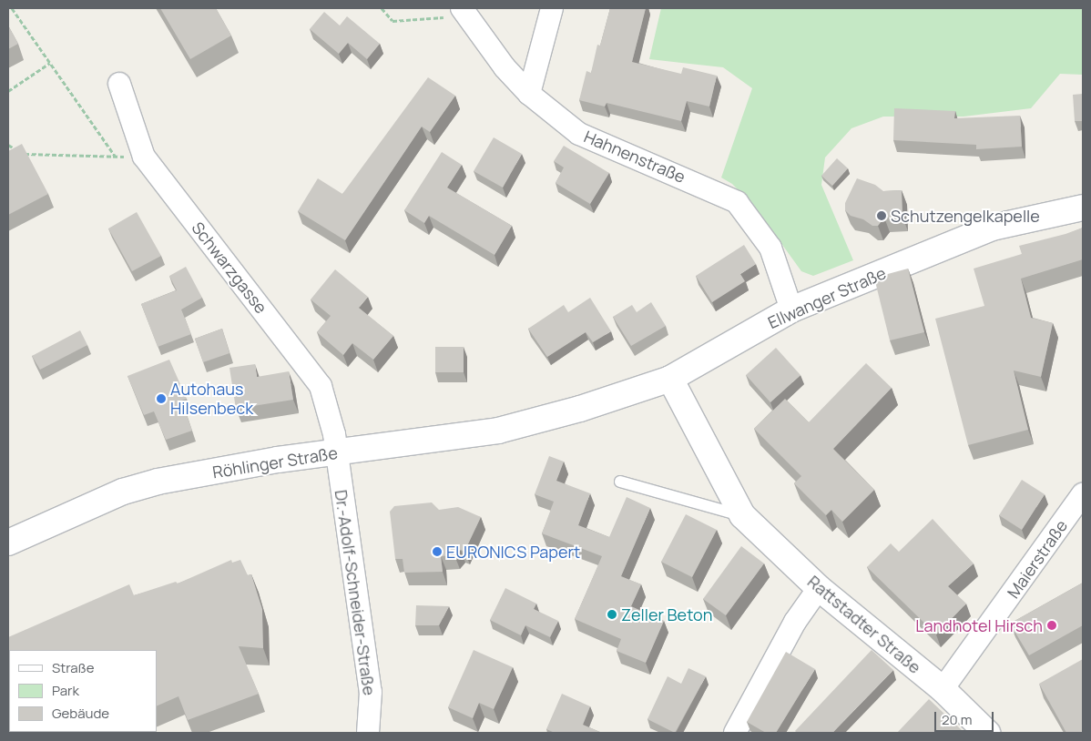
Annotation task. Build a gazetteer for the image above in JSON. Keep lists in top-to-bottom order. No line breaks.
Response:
{"streets":{"street":["Hahnenstraße","Schwarzgasse","Ellwanger Straße","Röhlinger Straße","Maierstraße","Dr.-Adolf-Schneider-Straße","Rattstadter Straße"]},"crossings":[["Hahnenstraße","Ellwanger Straße"],["Schwarzgasse","Röhlinger Straße"],["Schwarzgasse","Dr.-Adolf-Schneider-Straße"],["Ellwanger Straße","Röhlinger Straße"],["Ellwanger Straße","Rattstadter Straße"],["Röhlinger Straße","Dr.-Adolf-Schneider-Straße"],["Maierstraße","Rattstadter Straße"]],"places":["Schutzengelkapelle","Autohaus Hilsenbeck","EURONICS Papert","Zeller Beton","Landhotel Hirsch"],"legend":["Straße","Park","Gebäude"],"scale_bar":"20 m"}
